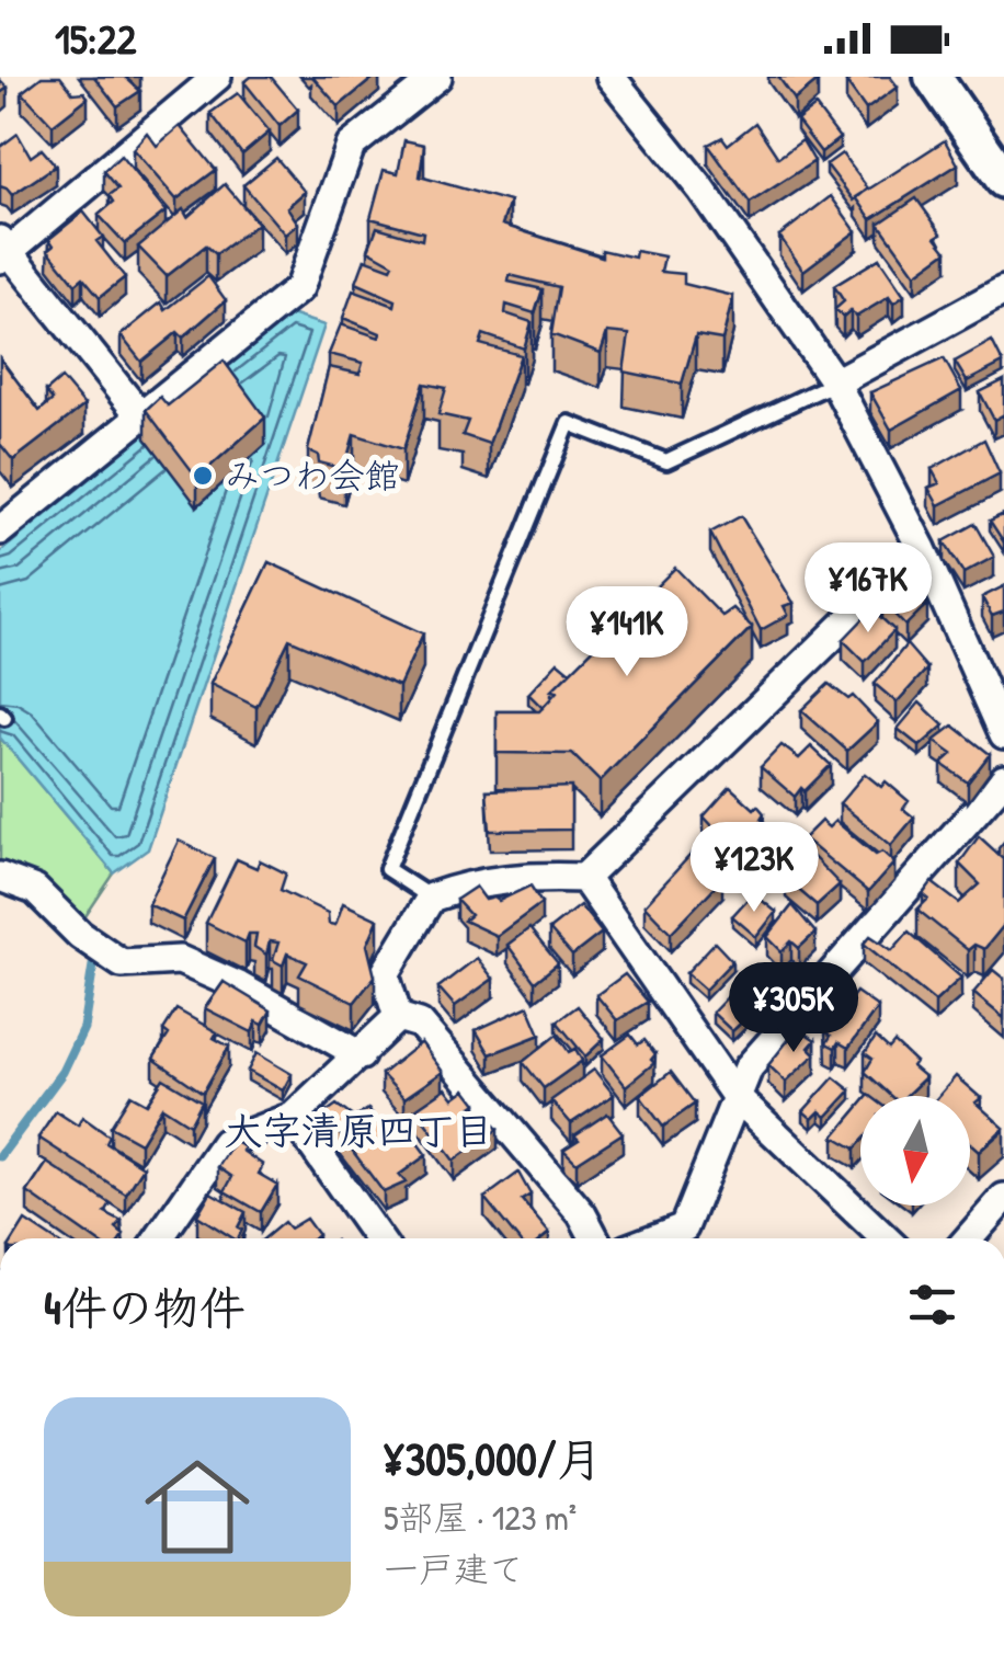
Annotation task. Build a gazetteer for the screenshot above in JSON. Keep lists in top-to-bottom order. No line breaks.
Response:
{"districts":["大字清原四丁目"],"places":["みつわ会館"],"north":"bottom","page":{"status":"15:22","price":["¥167K","¥141K","¥123K","¥305K"],"heading":"4件の物件","list":[{"name":"¥305,000/月","note":"5部屋 · 123 m² · 一戸建て"}]}}
